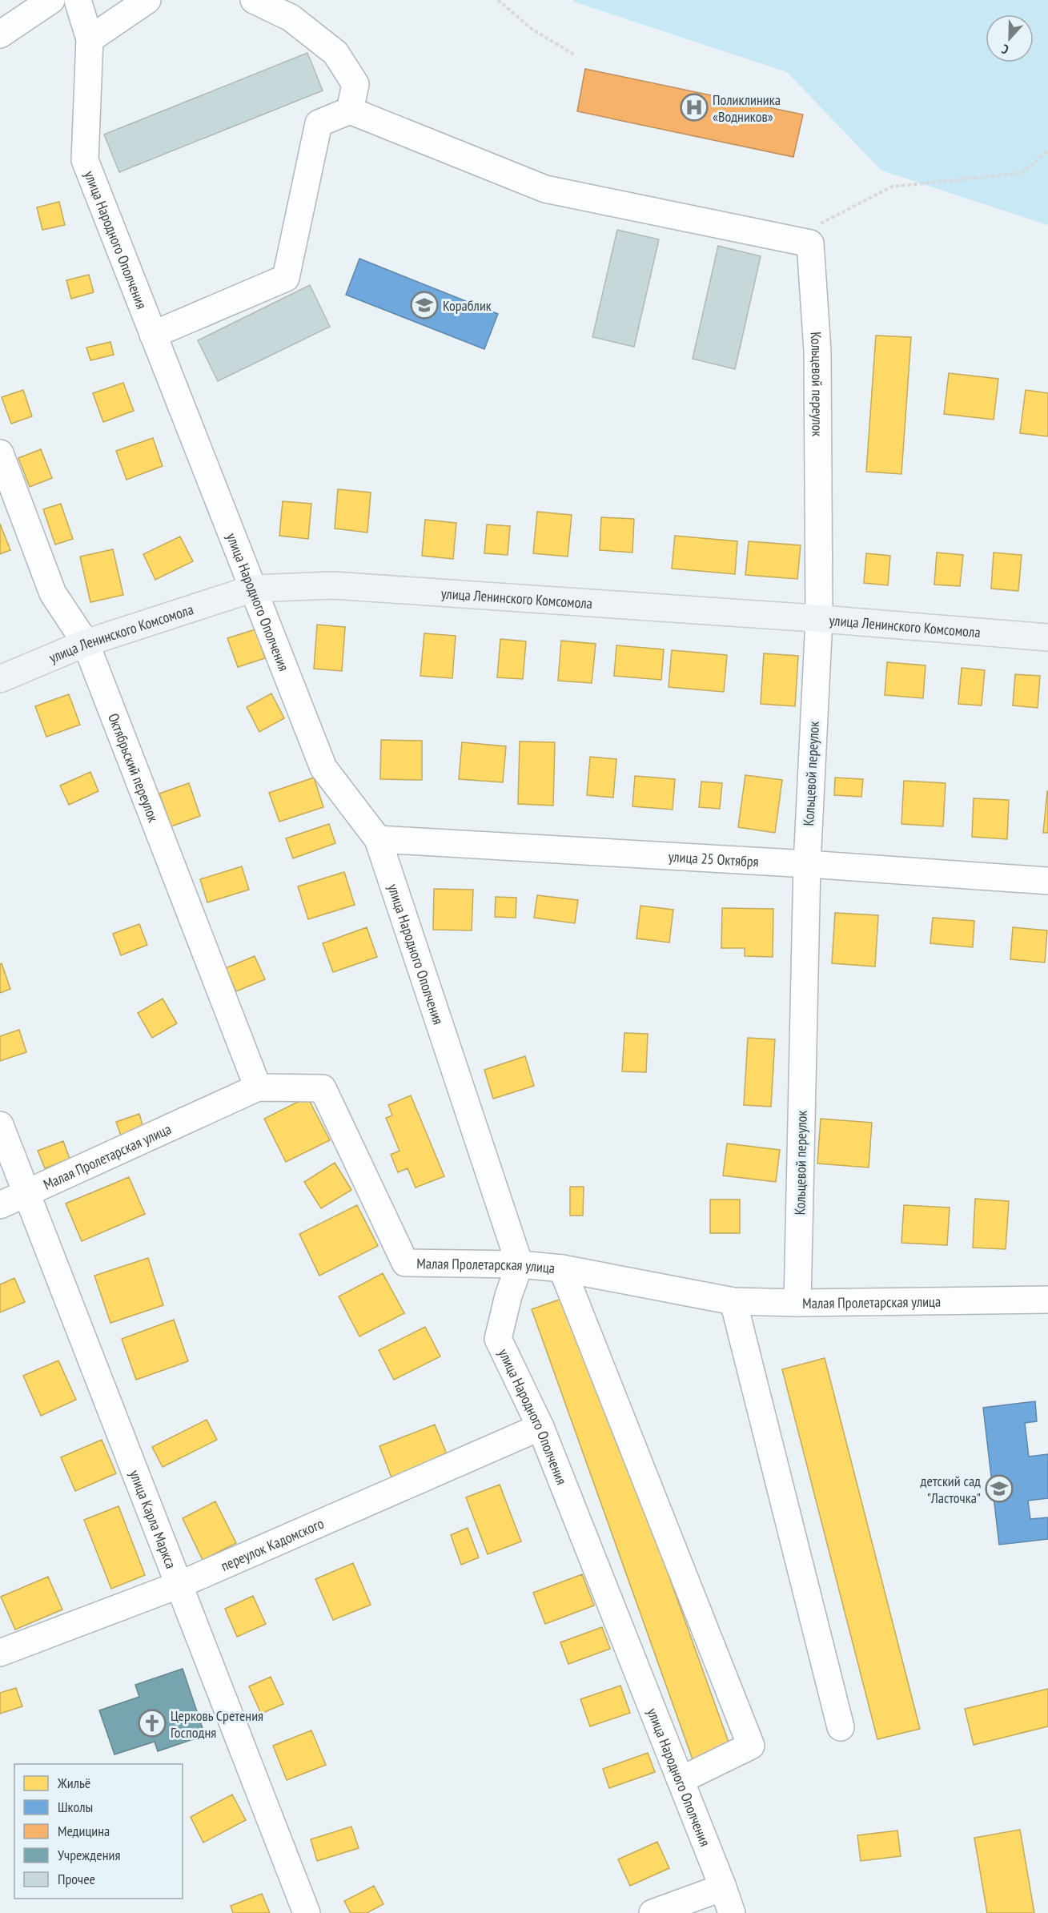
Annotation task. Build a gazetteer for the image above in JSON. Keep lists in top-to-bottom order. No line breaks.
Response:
{"streets":{"main road":["улица Ленинского Комсомола"],"street":["улица Народного Ополчения","Кольцевой переулок","Октябрьский переулок","улица 25 Октября","Малая Пролетарская улица","улица Карла Маркса","переулок Кадомского"]},"crossings":[["улица Народного Ополчения","улица Ленинского Комсомола"],["улица Народного Ополчения","улица 25 Октября"],["улица Народного Ополчения","Малая Пролетарская улица"],["улица Народного Ополчения","переулок Кадомского"],["Кольцевой переулок","улица Ленинского Комсомола"],["Кольцевой переулок","улица 25 Октября"],["Кольцевой переулок","Малая Пролетарская улица"],["улица Ленинского Комсомола","Октябрьский переулок"],["Октябрьский переулок","Малая Пролетарская улица"],["Малая Пролетарская улица","улица Карла Маркса"],["улица Карла Маркса","переулок Кадомского"]],"places":{"hospital":["Поликлиника «Водников»"],"school or university":["Кораблик","детский сад \"Ласточка\""],"church":["Церковь Сретения Господня"]},"legend":["Жильё","Школы","Медицина","Учреждения","Прочее"],"north":"bottom"}
